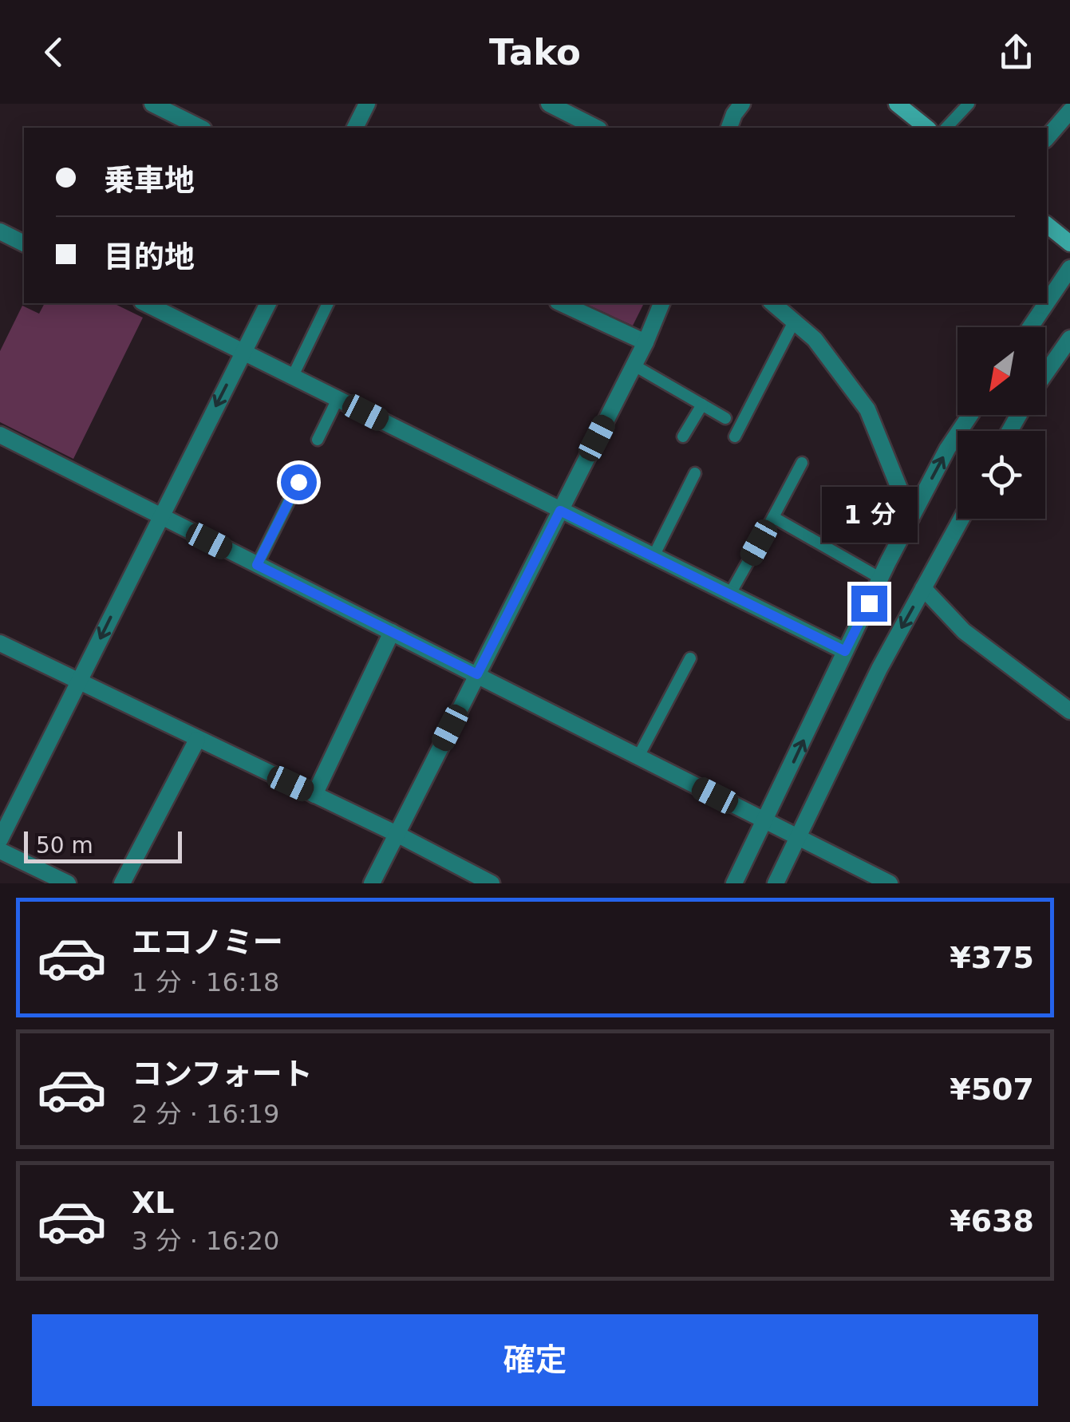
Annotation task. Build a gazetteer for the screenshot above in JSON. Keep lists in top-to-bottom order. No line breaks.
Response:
{"scale_bar":"50 m","north":"bottom left","page":{"header":"Tako","banner":["乗車地","目的地"],"bubble":"1 分","scale":"50 m","list":[{"name":"エコノミー","note":"1 分 · 16:18","value":"¥375"},{"name":"コンフォート","note":"2 分 · 16:19","value":"¥507"},{"name":"XL","note":"3 分 · 16:20","value":"¥638"}],"buttons":"確定"}}
